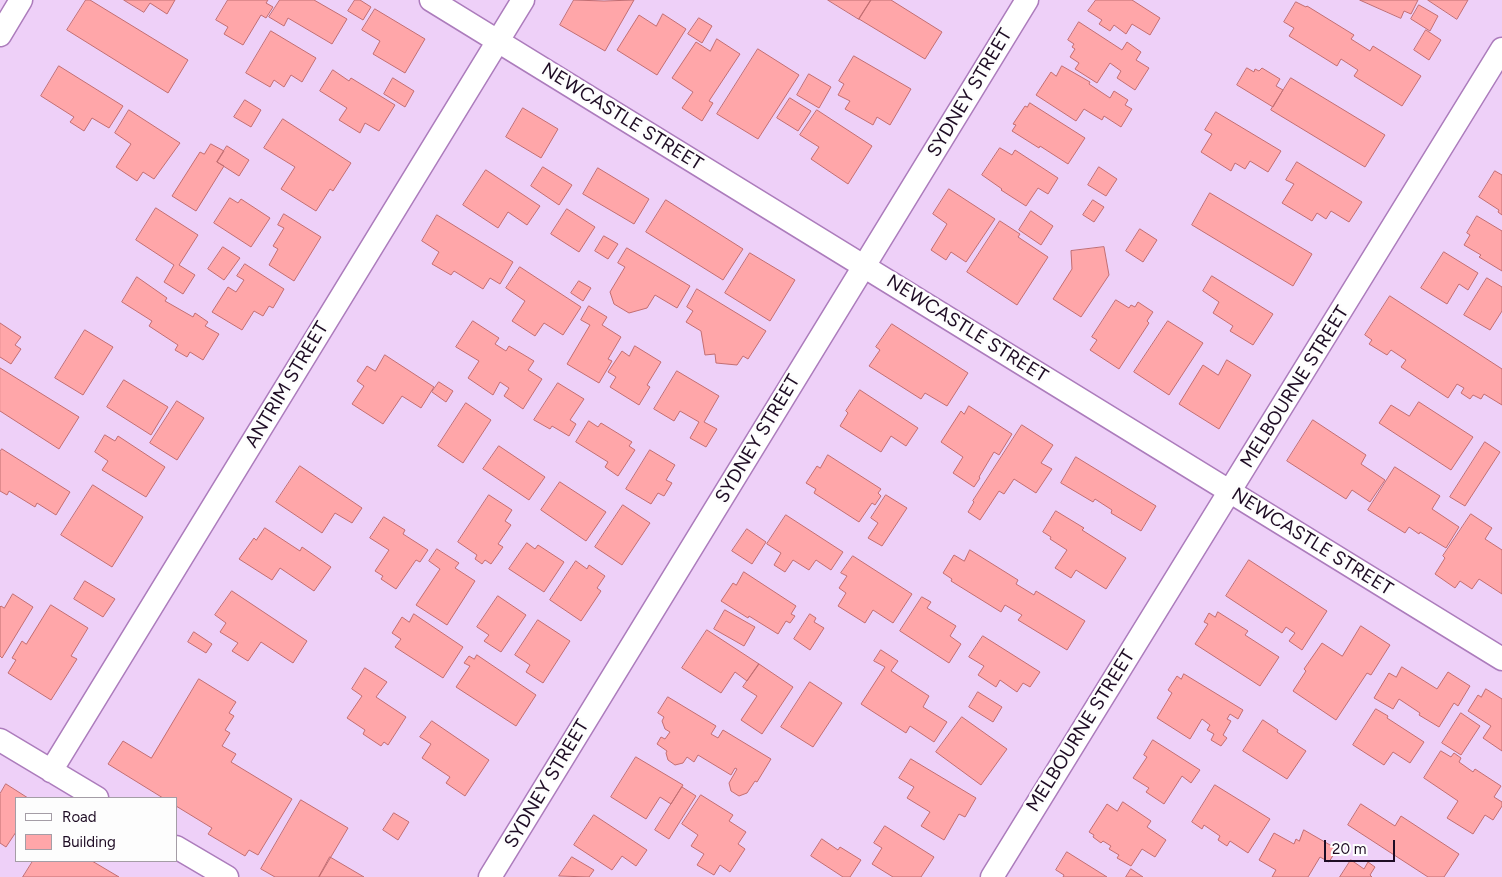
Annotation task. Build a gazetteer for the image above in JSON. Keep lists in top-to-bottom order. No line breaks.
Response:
{"streets":{"street":["SYDNEY STREET","NEWCASTLE STREET","ANTRIM STREET","MELBOURNE STREET"]},"crossings":[["SYDNEY STREET","NEWCASTLE STREET"],["NEWCASTLE STREET","ANTRIM STREET"],["NEWCASTLE STREET","MELBOURNE STREET"]],"legend":["Road","Building"],"scale_bar":"20 m"}
